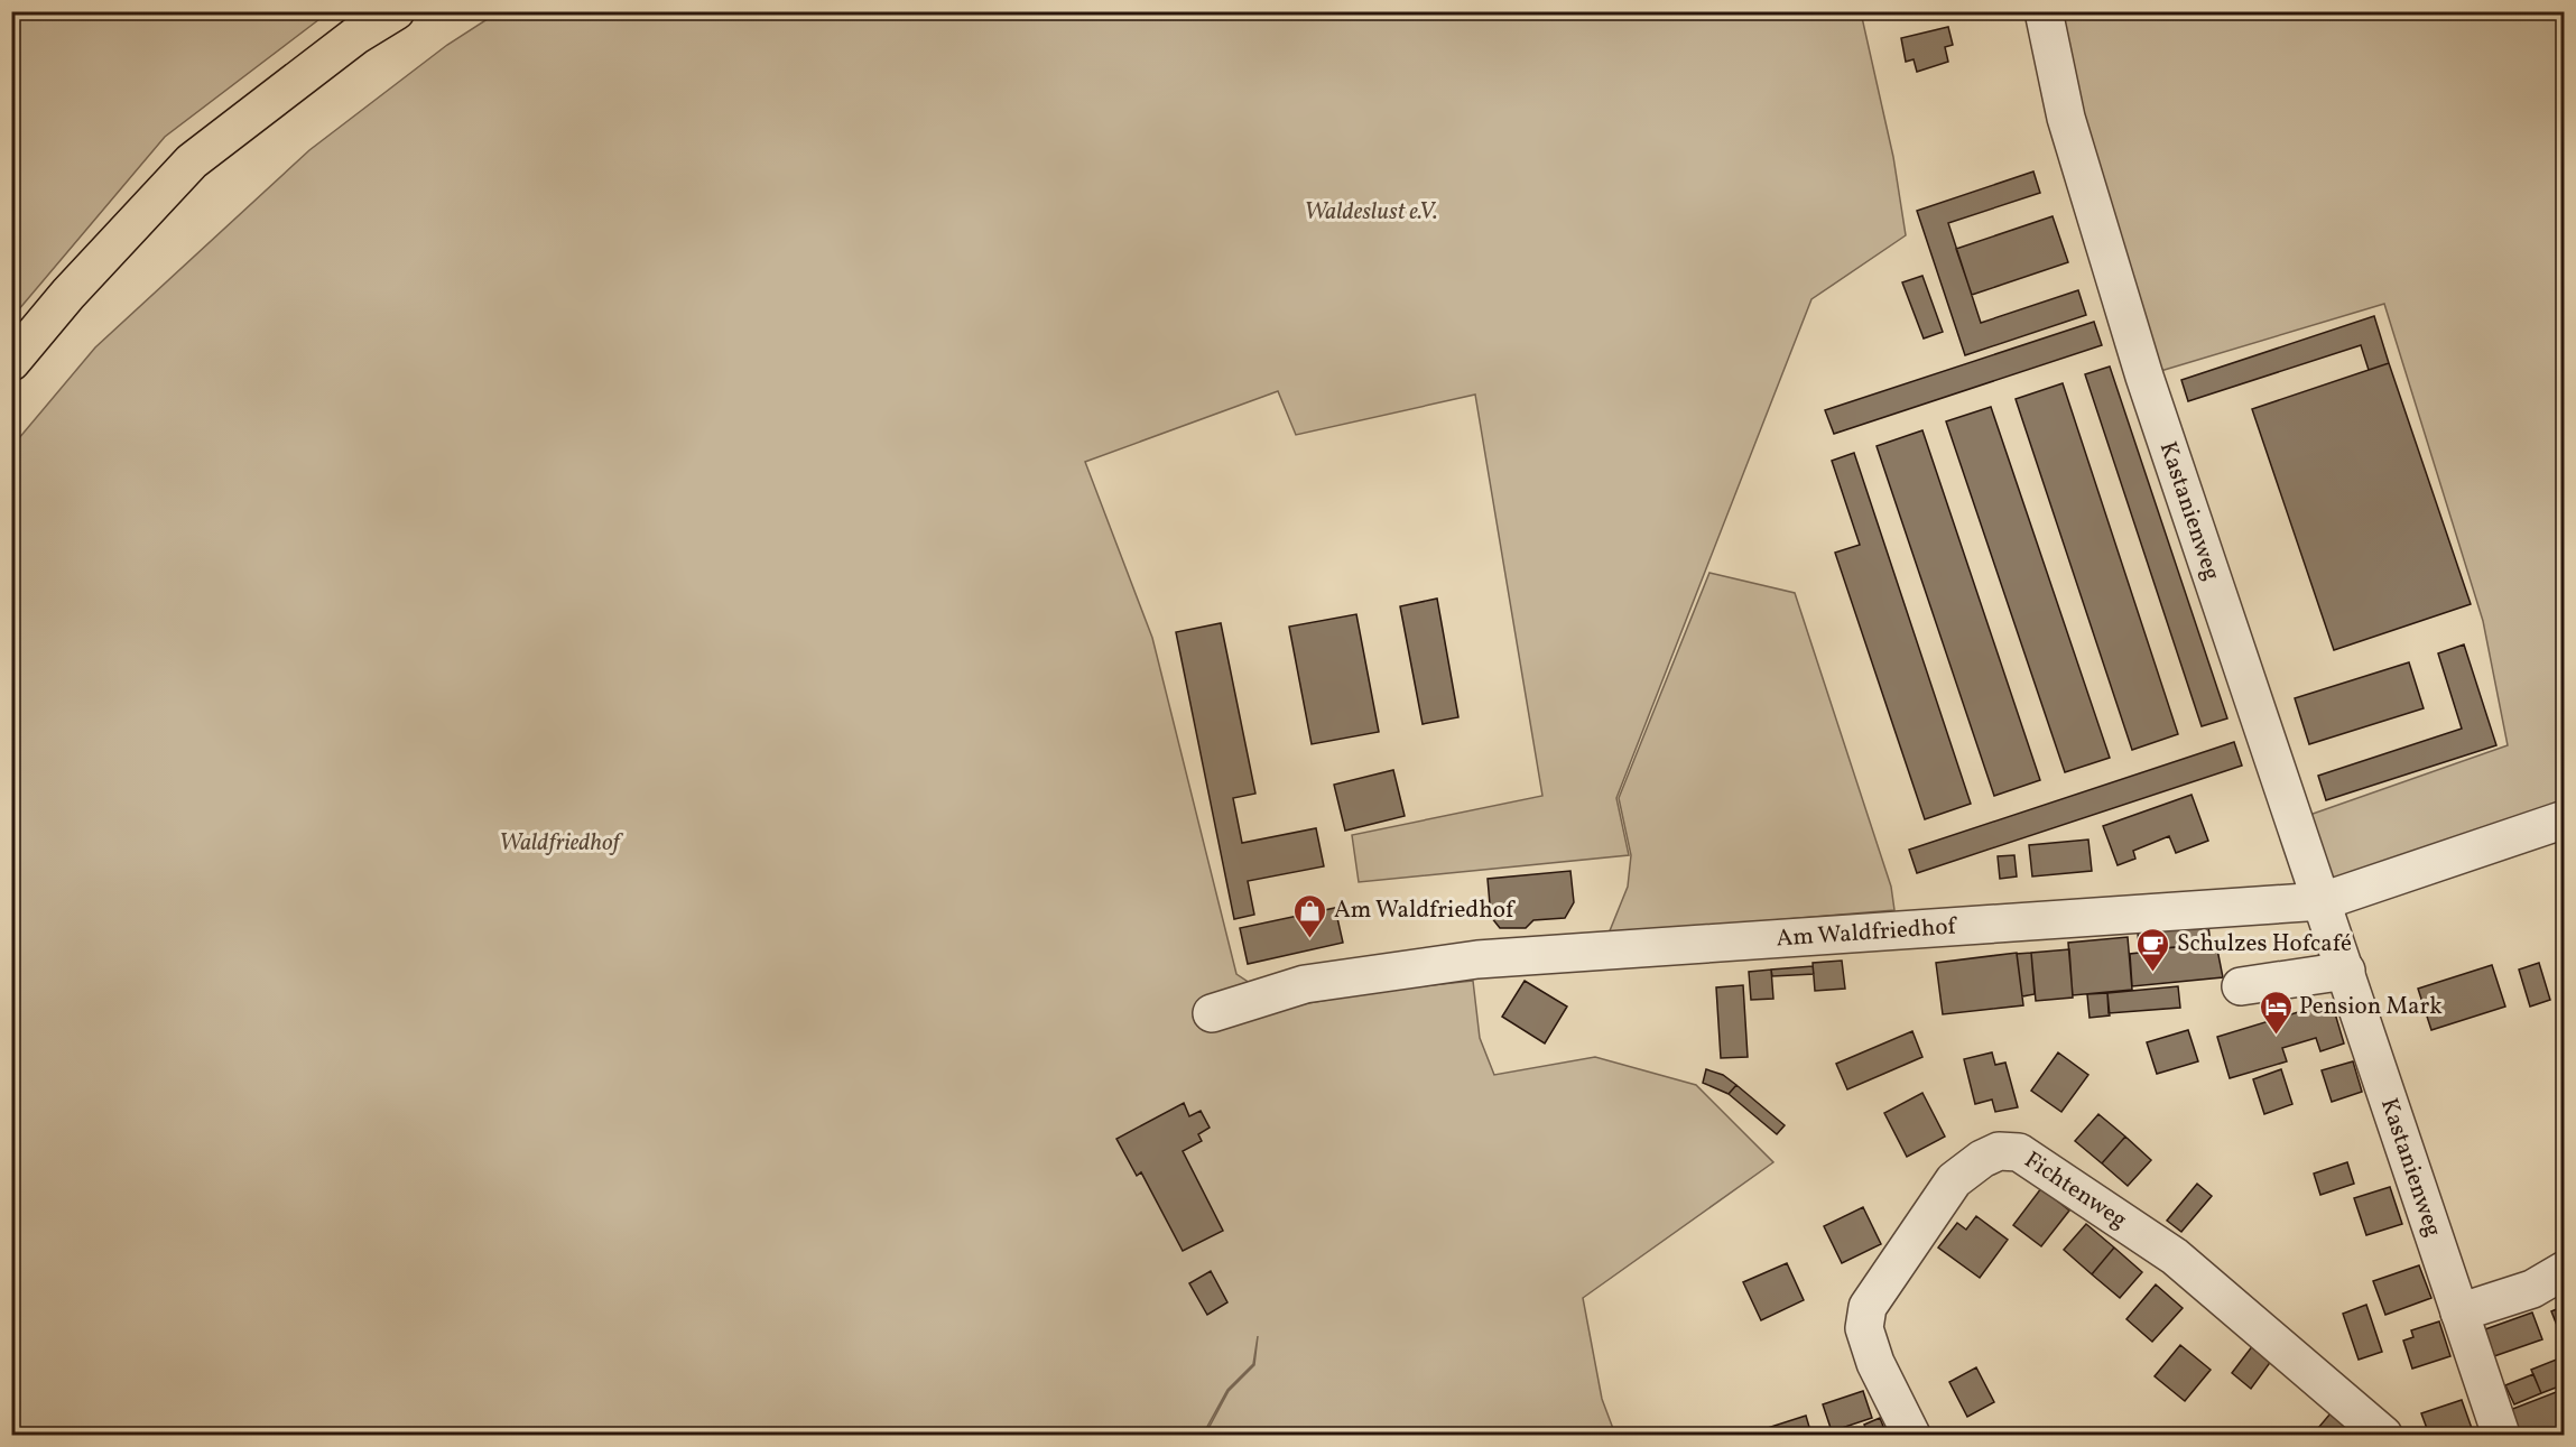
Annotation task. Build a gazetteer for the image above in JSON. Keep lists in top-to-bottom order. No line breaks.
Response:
{"streets":{"street":["Kastanienweg","Am Waldfriedhof","Fichtenweg"]},"crossings":[["Kastanienweg","Am Waldfriedhof"]],"parks":["Waldeslust e.V.","Waldfriedhof"],"places":{"shop":["Am Waldfriedhof"],"cafe":["Schulzes Hofcafé"],"hotel":["Pension Mark"]}}
